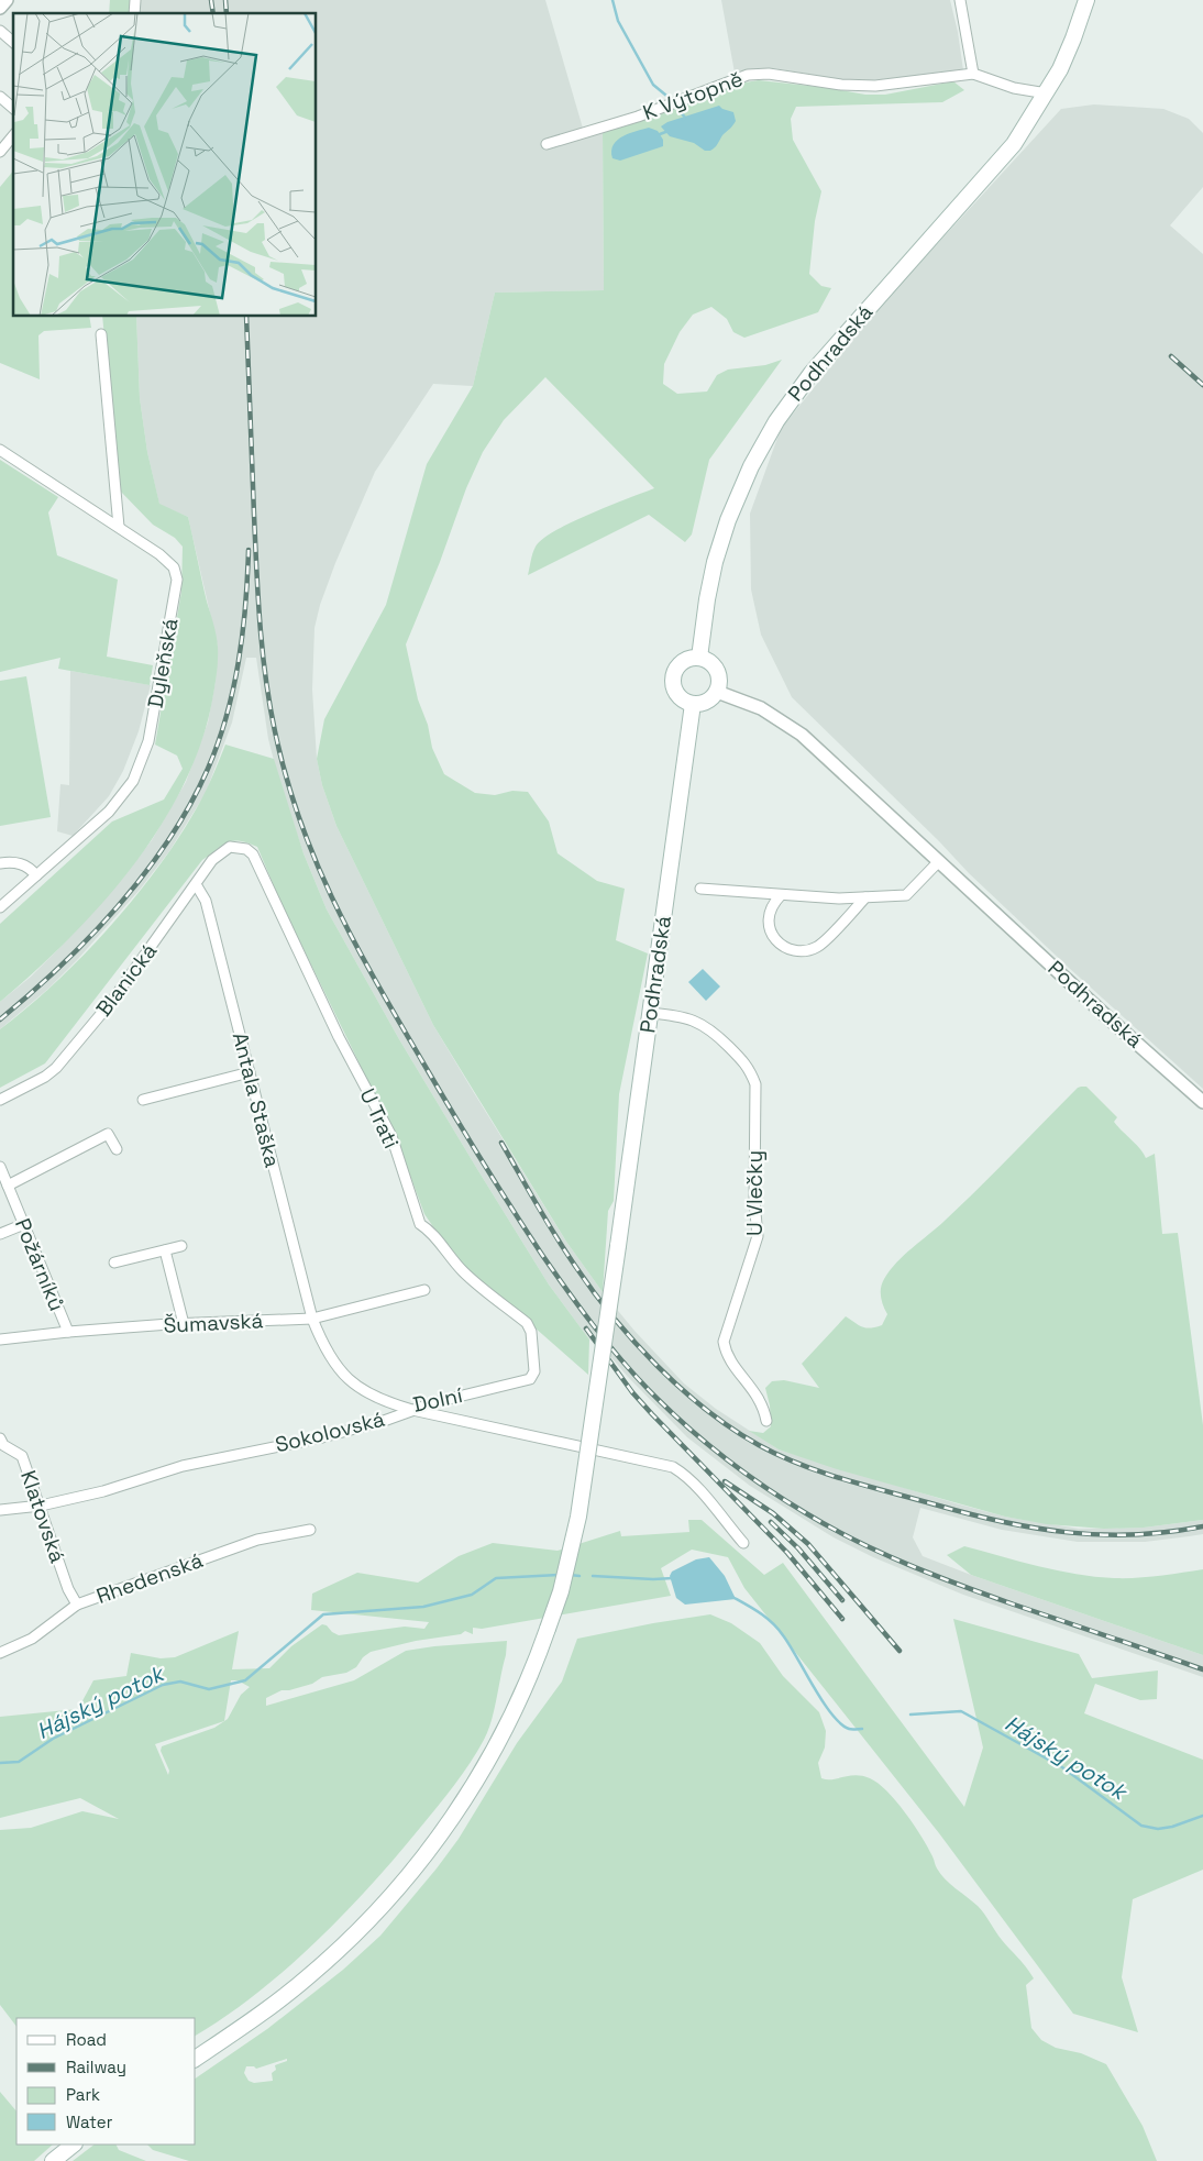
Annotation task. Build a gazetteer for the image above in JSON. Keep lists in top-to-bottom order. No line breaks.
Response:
{"streets":{"main road":["Podhradská"],"street":["K Výtopně","Dyleňská","Blanická","Antala Staška","U Trati","U Vlečky","Požárníků","Šumavská","Dolní","Sokolovská","Klatovská","Rhedenská"]},"crossings":[["Podhradská","U Vlečky"],["Blanická","Antala Staška"],["Blanická","U Trati"],["Antala Staška","Šumavská"],["Antala Staška","Dolní"],["U Trati","Dolní"],["Požárníků","Šumavská"],["Šumavská","Dolní"],["Dolní","Sokolovská"],["Sokolovská","Klatovská"],["Klatovská","Rhedenská"]],"water":["Hájský potok"],"legend":["Road","Railway","Park","Water"]}
